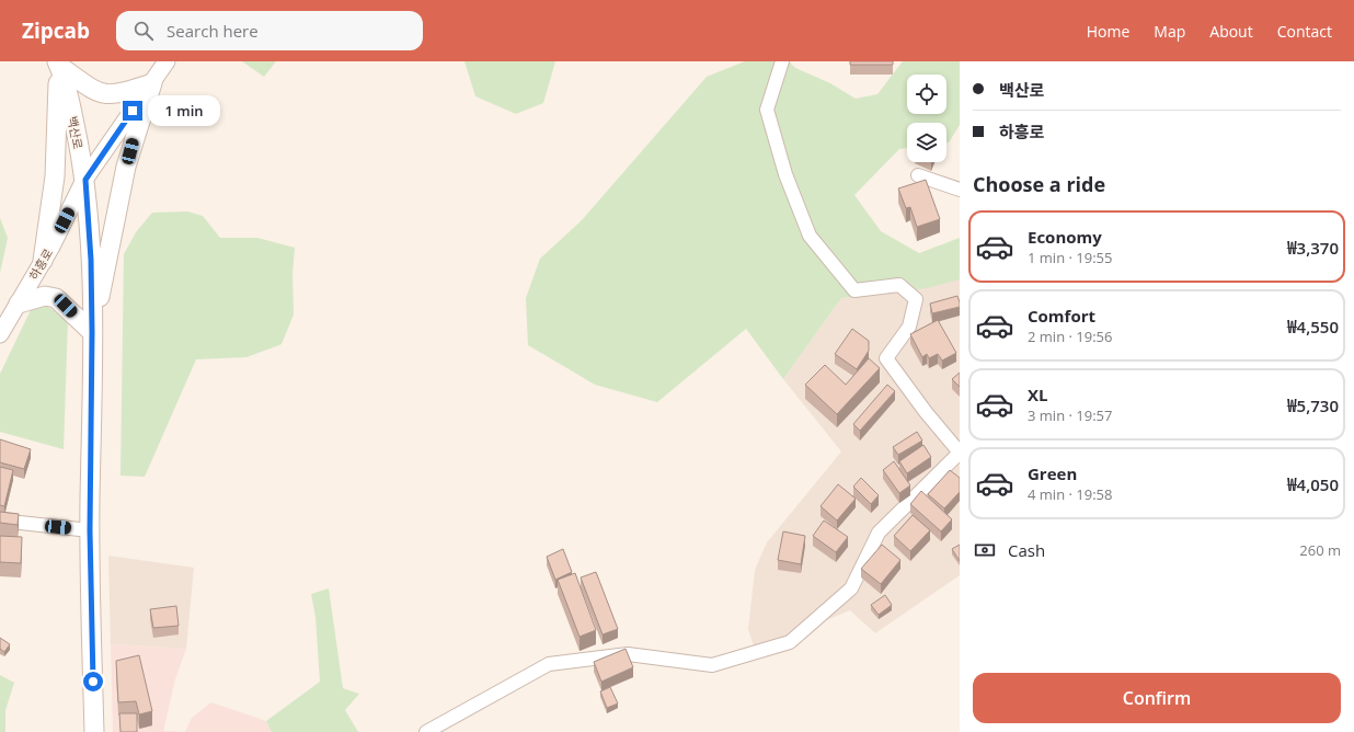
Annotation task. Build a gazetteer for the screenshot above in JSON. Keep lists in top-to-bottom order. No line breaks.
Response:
{"streets":{"main road":["백산로"],"street":["하흥로"]},"crossings":[["백산로","하흥로"]],"page":{"header":"Zipcab","search":"Search here","nav":["Home","Map","About","Contact"],"banner":["백산로","하흥로"],"bubble":"1 min","heading":"Choose a ride","list":[{"name":"Economy","note":"1 min · 19:55","value":"₩3,370"},{"name":"Comfort","note":"2 min · 19:56","value":"₩4,550"},{"name":"XL","note":"3 min · 19:57","value":"₩5,730"},{"name":"Green","note":"4 min · 19:58","value":"₩4,050"}],"pay":["Cash","260 m"],"buttons":"Confirm"}}
